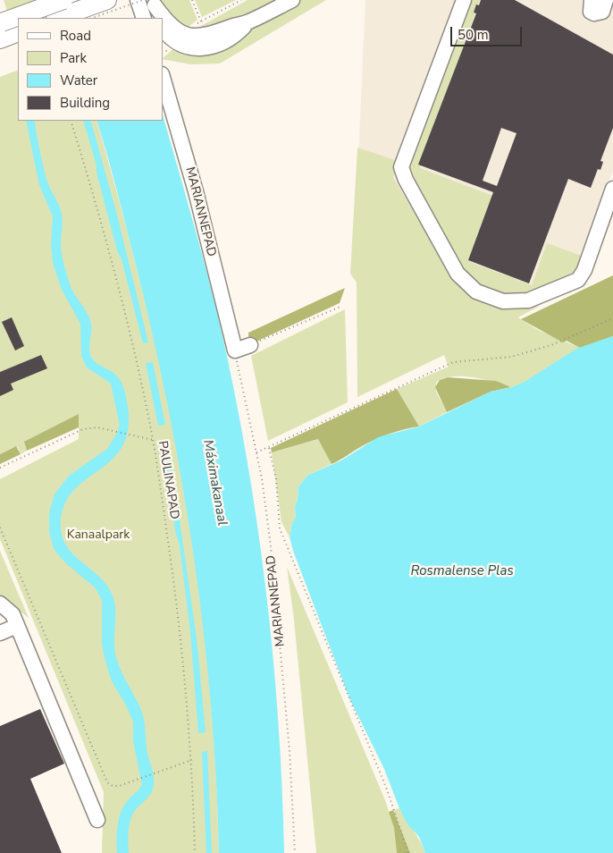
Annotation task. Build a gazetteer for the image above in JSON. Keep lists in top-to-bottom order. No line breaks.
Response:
{"streets":{"street":["MARIANNEPAD"],"path":["PAULINAPAD"]},"water":["Máximakanaal","Rosmalense Plas"],"parks":["Kanaalpark"],"legend":["Road","Park","Water","Building"],"scale_bar":"50 m"}
